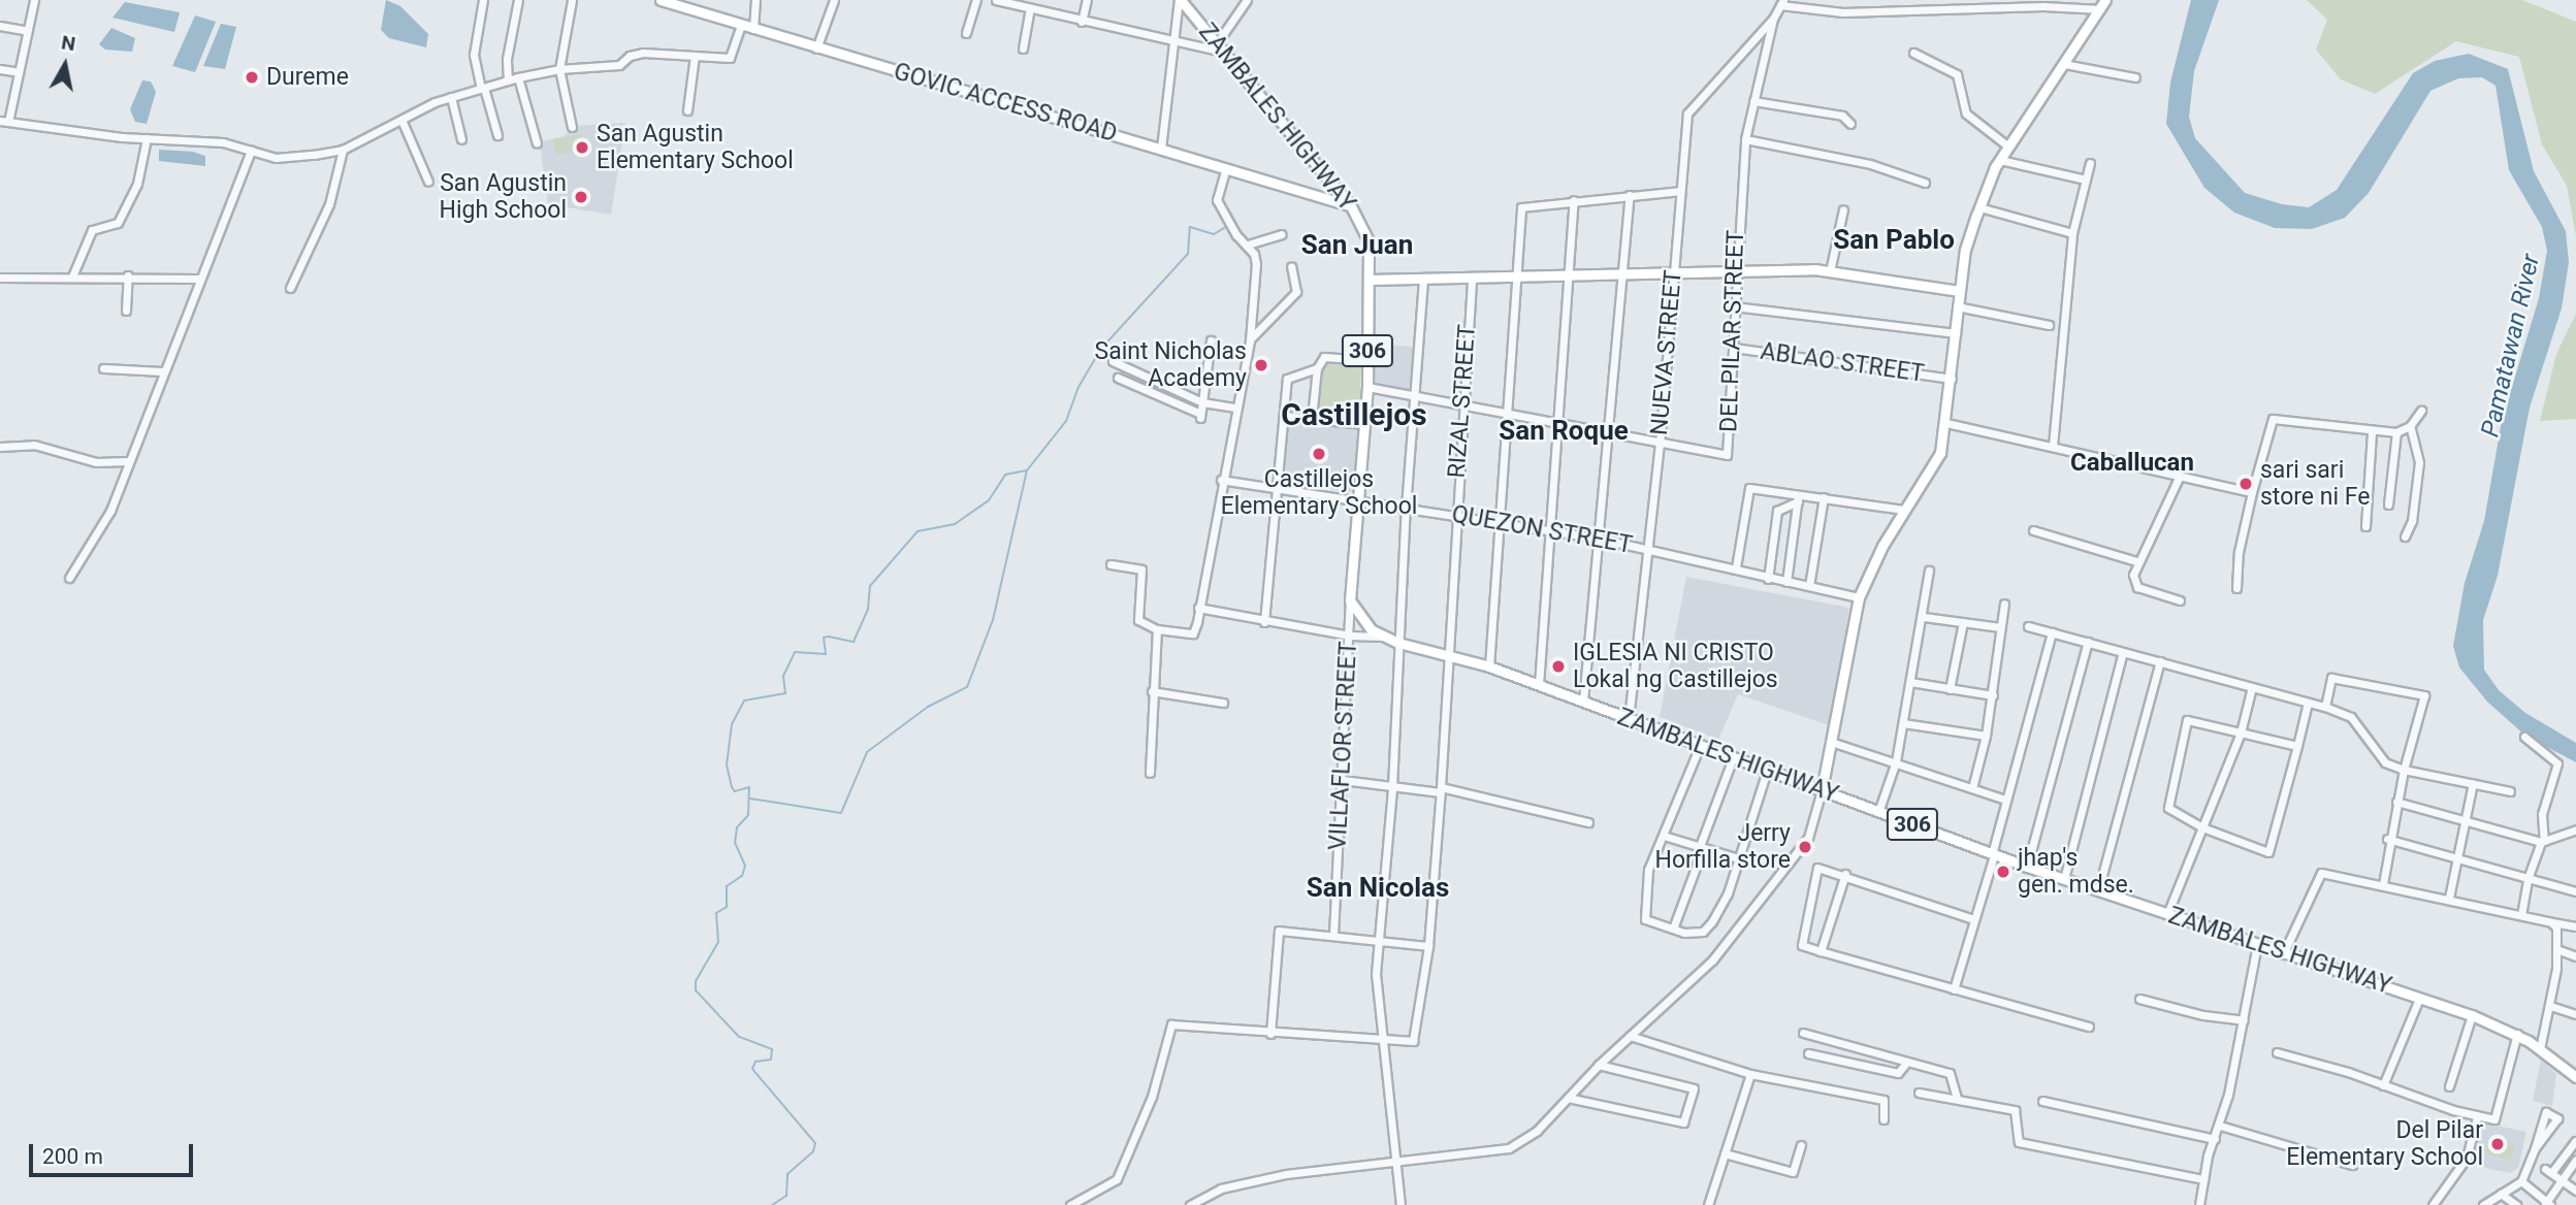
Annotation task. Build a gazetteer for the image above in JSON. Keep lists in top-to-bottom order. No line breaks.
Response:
{"streets":{"main road":["GOVIC ACCESS ROAD","ZAMBALES HIGHWAY","306"],"street":["DEL PILAR STREET","NUEVA STREET","ABLAO STREET","RIZAL STREET","QUEZON STREET","VILLAFLOR STREET"]},"crossings":[["GOVIC ACCESS ROAD","ZAMBALES HIGHWAY"],["ZAMBALES HIGHWAY","DEL PILAR STREET"],["ZAMBALES HIGHWAY","NUEVA STREET"],["ZAMBALES HIGHWAY","RIZAL STREET"],["ZAMBALES HIGHWAY","QUEZON STREET"],["ZAMBALES HIGHWAY","VILLAFLOR STREET"],["DEL PILAR STREET","NUEVA STREET"],["DEL PILAR STREET","ABLAO STREET"],["DEL PILAR STREET","RIZAL STREET"],["NUEVA STREET","QUEZON STREET"],["RIZAL STREET","QUEZON STREET"]],"districts":["San Pablo","San Juan","Castillejos","San Roque","Caballucan","San Nicolas"],"water":["Pamatawan River"],"places":["Dureme","San Agustin Elementary School","San Agustin High School","Saint Nicholas Academy","Castillejos Elementary School","sari sari store ni Fe","IGLESIA NI CRISTO Lokal ng Castillejos","Jerry Horfilla store","jhap's gen. mdse.","Del Pilar Elementary School"],"scale_bar":"200 m","north":"top"}
